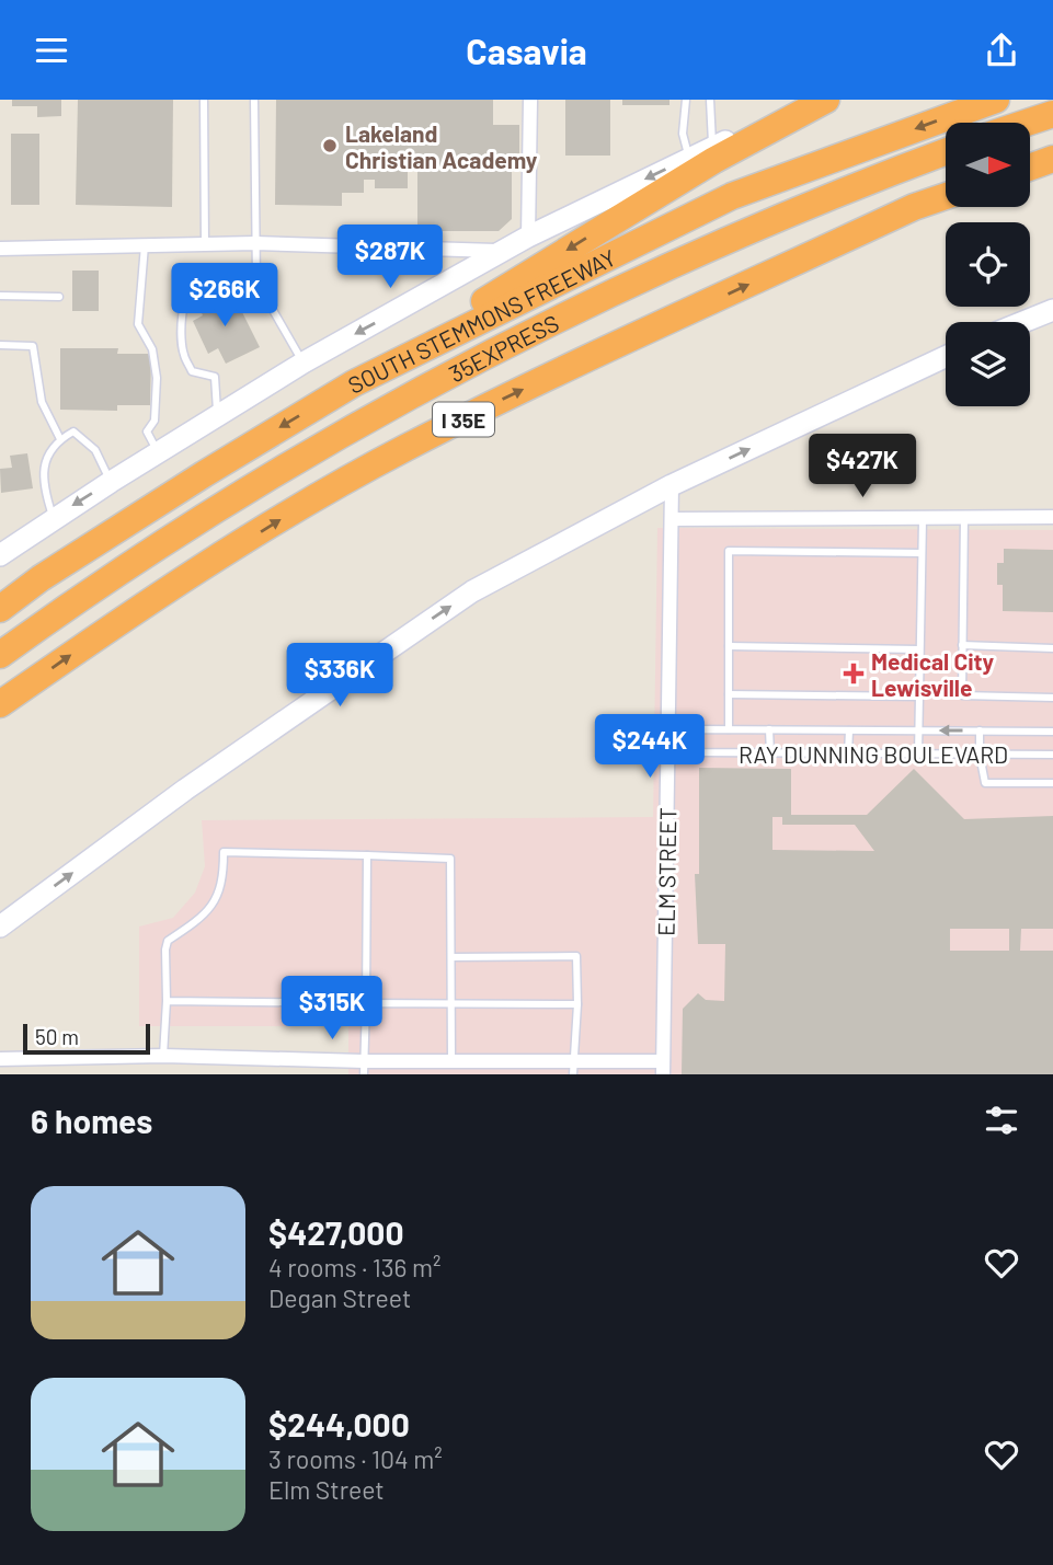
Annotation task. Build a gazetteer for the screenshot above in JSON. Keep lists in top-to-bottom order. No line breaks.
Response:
{"streets":{"highway":["SOUTH STEMMONS FREEWAY","35EXPRESS","I 35E"],"street":["ELM STREET"],"lane":["RAY DUNNING BOULEVARD"]},"crossings":[["RAY DUNNING BOULEVARD","ELM STREET"]],"places":{"other":["Lakeland Christian Academy"],"health":["Medical City Lewisville"]},"scale_bar":"50 m","north":"right","page":{"header":"Casavia","price":["$287K","$266K","$427K","$336K","$244K","$315K"],"scale":"50 m","heading":"6 homes","list":[{"name":"$427,000","note":"4 rooms · 136 m² · Degan Street"},{"name":"$244,000","note":"3 rooms · 104 m² · Elm Street"}]}}
